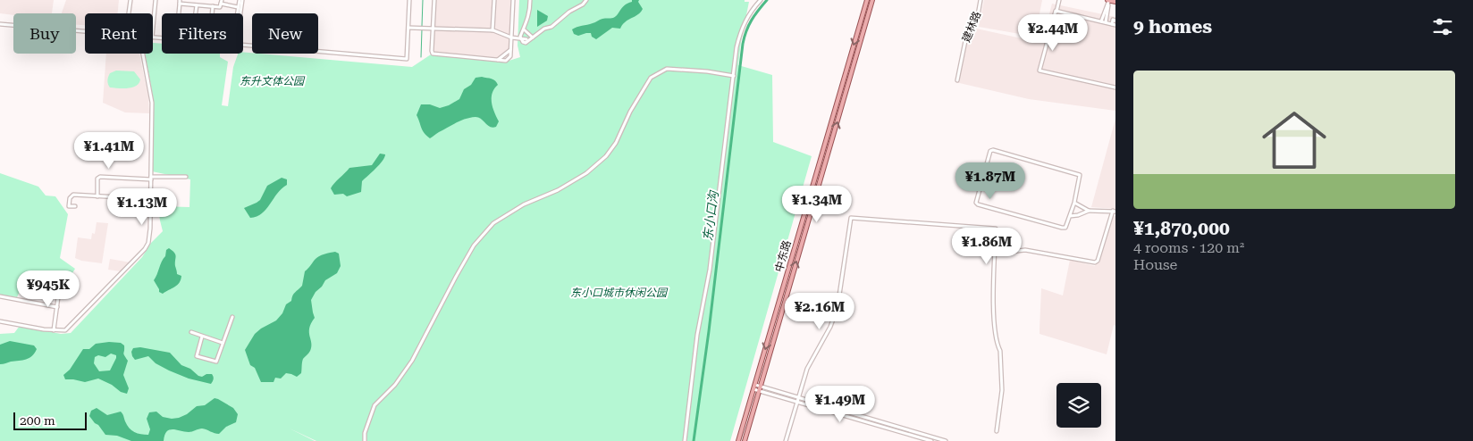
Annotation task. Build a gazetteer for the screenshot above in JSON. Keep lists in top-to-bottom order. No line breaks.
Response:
{"streets":{"main road":["中东路"],"street":["建林路"]},"water":["东小口沟"],"parks":["东升文体公园","东小口城市休闲公园"],"scale_bar":"200 m","page":{"heading":"9 homes","chip":["Buy","Rent","Filters","New"],"price":["¥2.44M","¥1.41M","¥1.87M","¥1.34M","¥1.13M","¥1.86M","¥945K","¥2.16M","¥1.49M"],"list":[{"name":"¥1,870,000","note":"4 rooms · 120 m² · House"}],"scale":"200 m"}}
